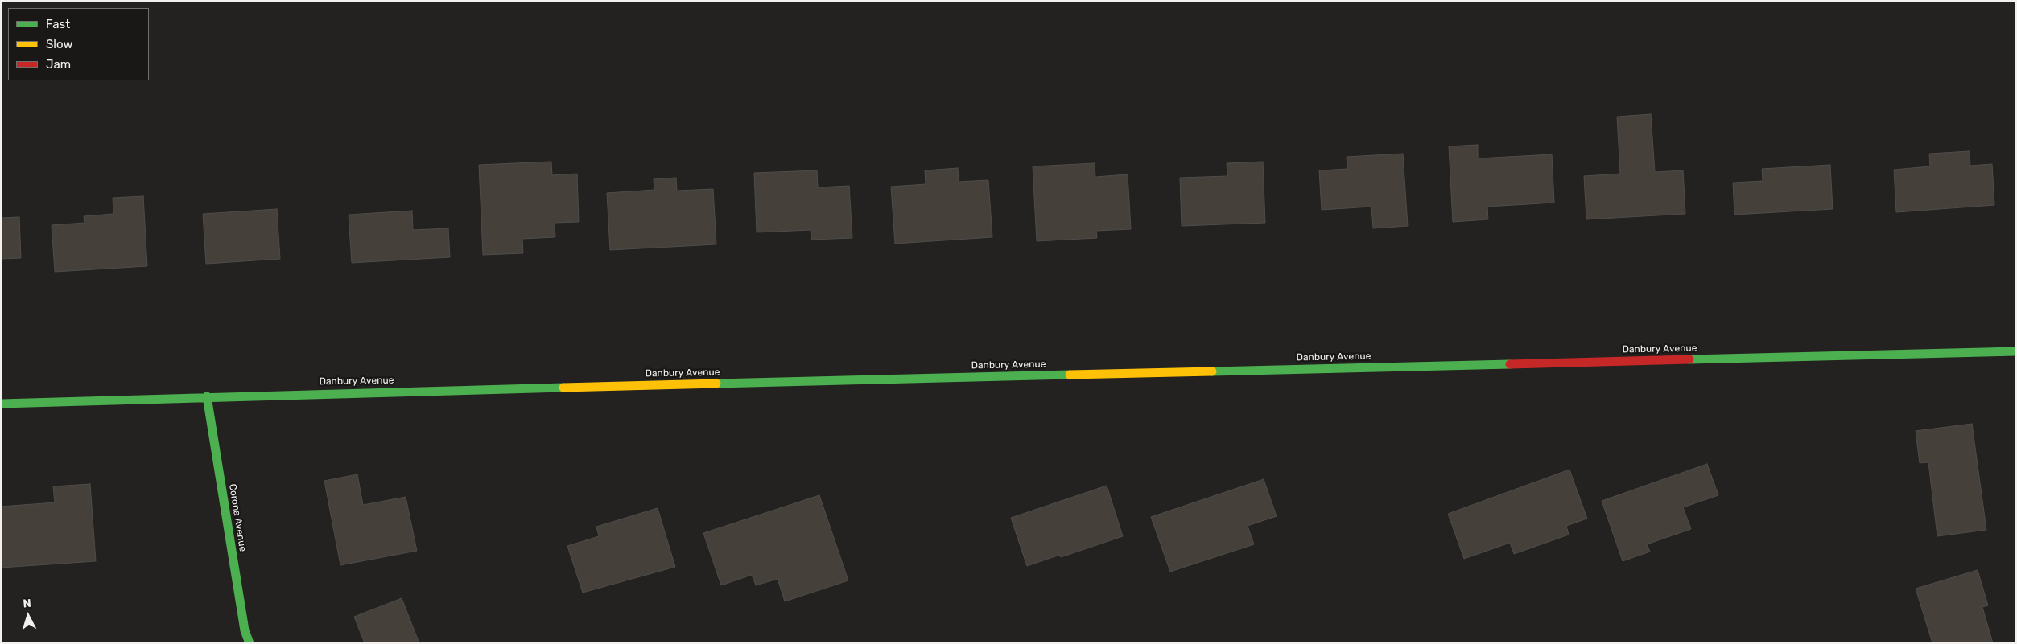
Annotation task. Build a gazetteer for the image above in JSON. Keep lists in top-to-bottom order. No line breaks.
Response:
{"streets":{"street":["Danbury Avenue","Corona Avenue"]},"crossings":[["Danbury Avenue","Corona Avenue"]],"legend":["Fast","Slow","Jam"],"north":"top"}
